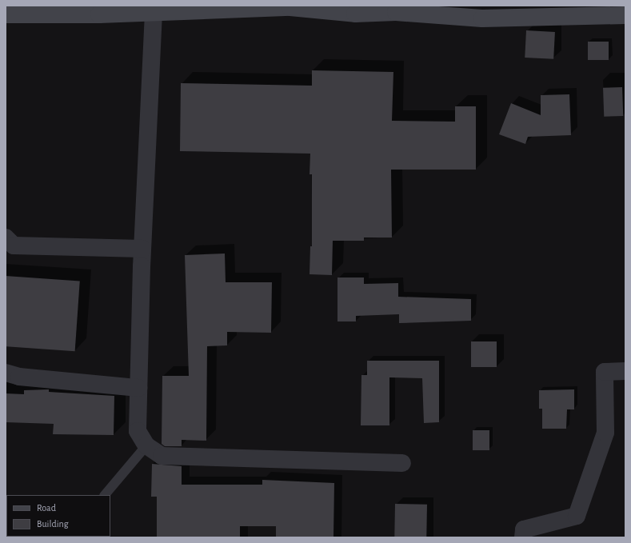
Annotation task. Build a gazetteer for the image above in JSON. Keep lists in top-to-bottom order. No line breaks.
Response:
{"legend":["Road","Building"]}
